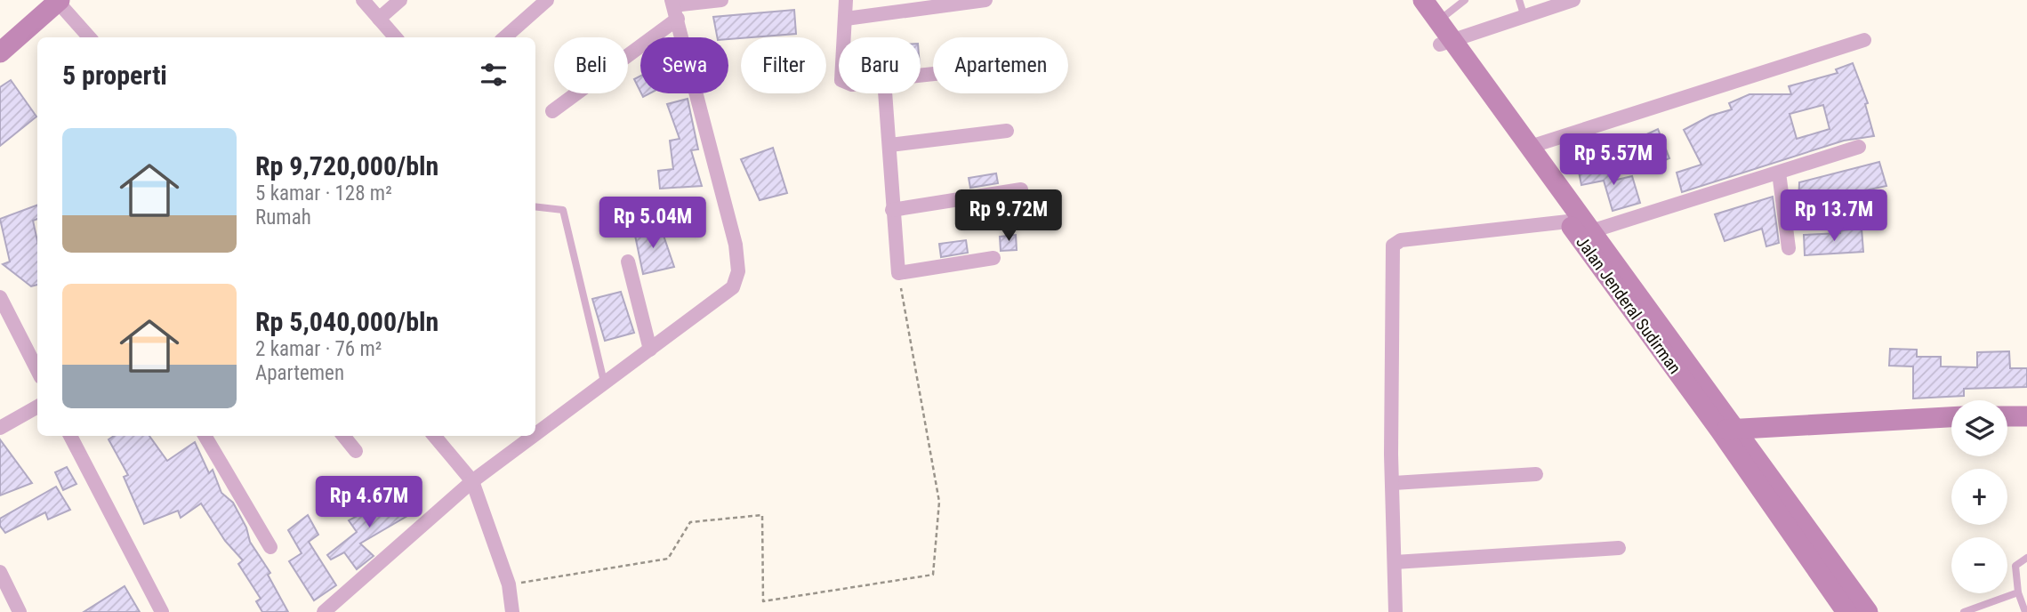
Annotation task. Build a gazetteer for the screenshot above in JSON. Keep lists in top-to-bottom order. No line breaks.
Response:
{"streets":{"main road":["Jalan Jenderal Sudirman"]},"page":{"chip":["Beli","Sewa","Filter","Baru","Apartemen"],"heading":"5 properti","list":[{"name":"Rp 9,720,000/bln","note":"5 kamar · 128 m² · Rumah"},{"name":"Rp 5,040,000/bln","note":"2 kamar · 76 m² · Apartemen"}],"price":["Rp 5.57M","Rp 9.72M","Rp 13.7M","Rp 5.04M","Rp 4.67M"],"map_buttons":["+","−"]}}
